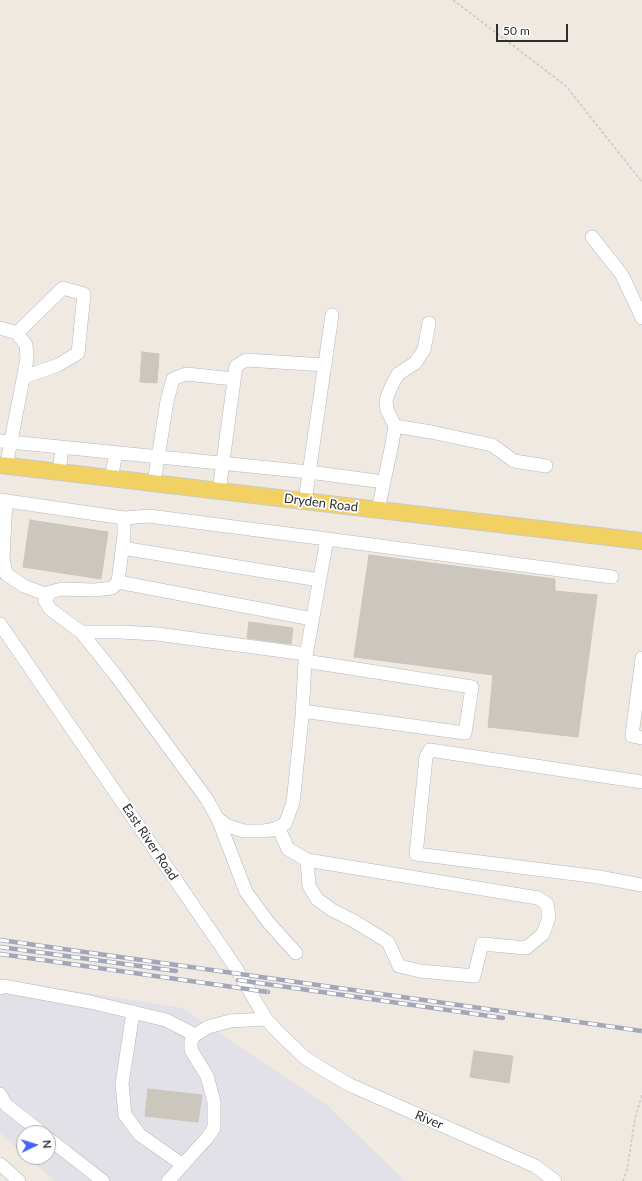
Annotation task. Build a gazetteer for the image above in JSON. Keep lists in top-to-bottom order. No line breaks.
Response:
{"streets":{"main road":["Dryden Road"],"street":["East River Road","River"]},"crossings":[["East River Road","River"]],"scale_bar":"50 m","north":"right"}
